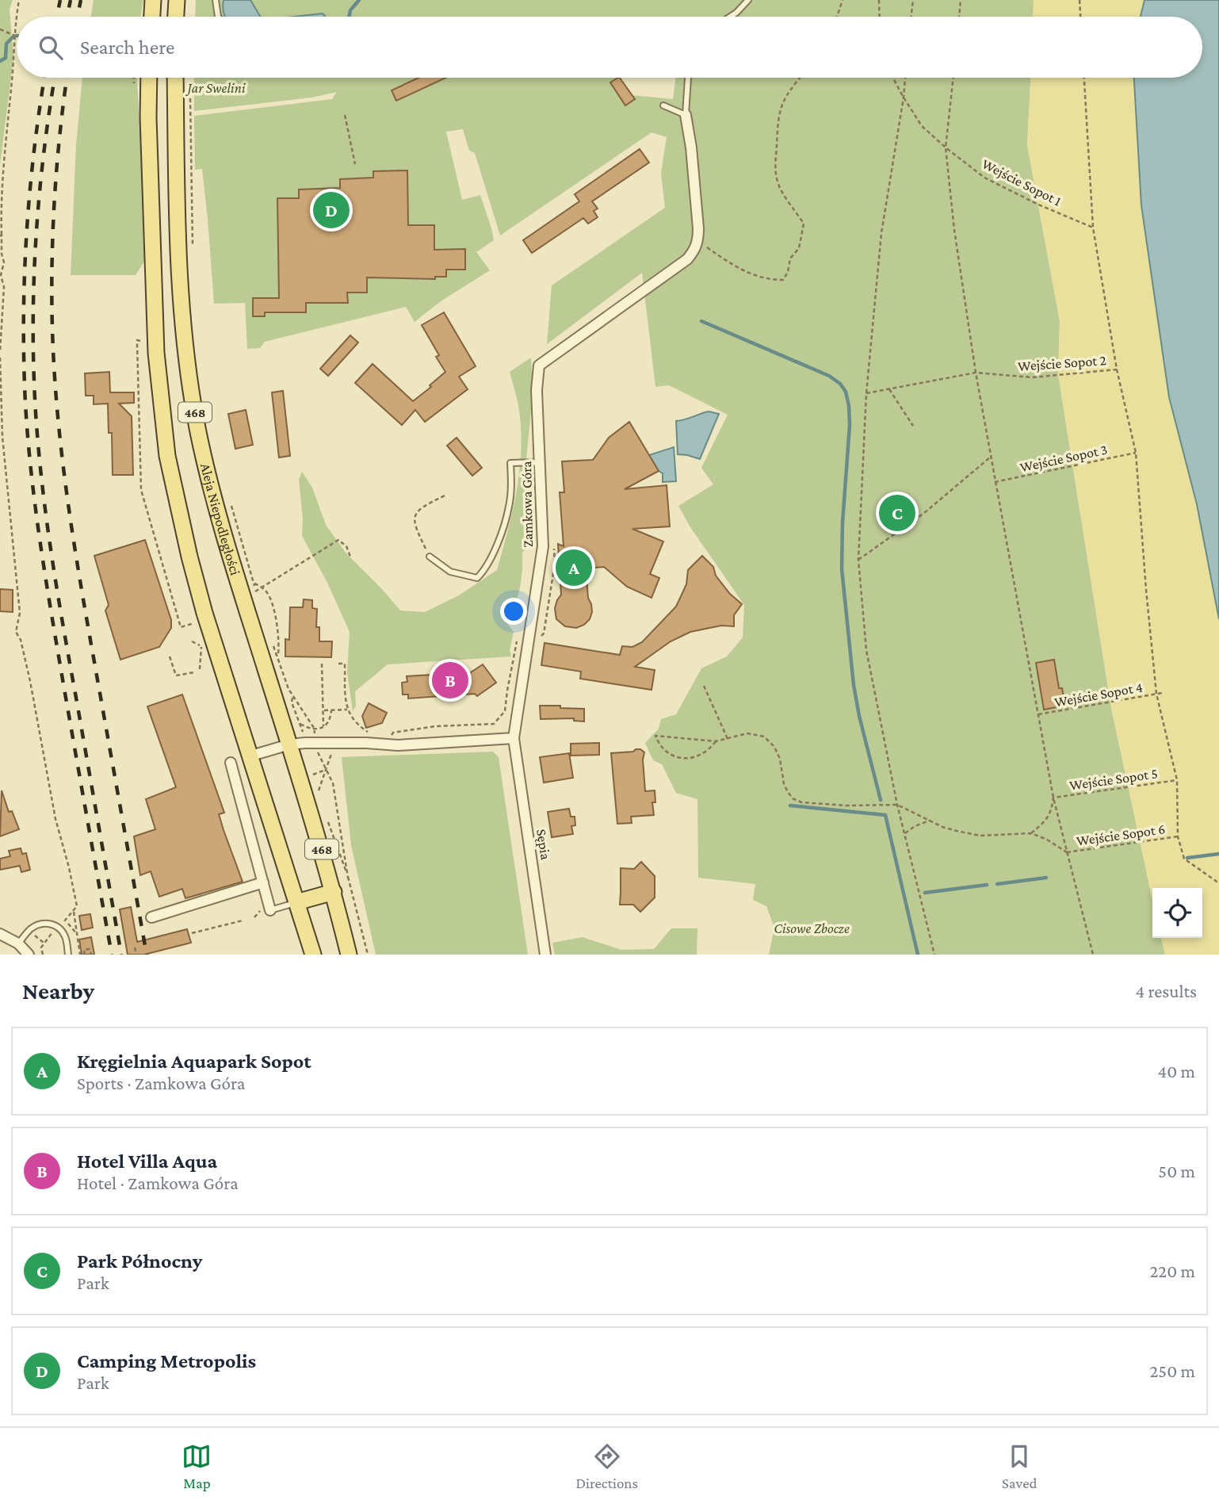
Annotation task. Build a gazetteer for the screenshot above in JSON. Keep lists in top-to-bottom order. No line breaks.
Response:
{"streets":{"main road":["468","Aleja Niepodległości"],"street":["Zamkowa Góra","Sępia"],"path":["Wejście Sopot 1","Wejście Sopot 2","Wejście Sopot 3","Wejście Sopot 4","Wejście Sopot 5","Wejście Sopot 6"]},"crossings":[["Zamkowa Góra","Sępia"]],"parks":["Jar Swelini","Cisowe Zbocze"],"page":{"search":"Search here","pins":["D","C","A","B"],"heading":["Nearby","4 results"],"list":[{"mark":"A","name":"Kręgielnia Aquapark Sopot","note":"Sports · Zamkowa Góra","value":"40 m"},{"mark":"B","name":"Hotel Villa Aqua","note":"Hotel · Zamkowa Góra","value":"50 m"},{"mark":"C","name":"Park Północny","note":"Park","value":"220 m"},{"mark":"D","name":"Camping Metropolis","note":"Park","value":"250 m"}],"nav":["Map","Directions","Saved"]}}
